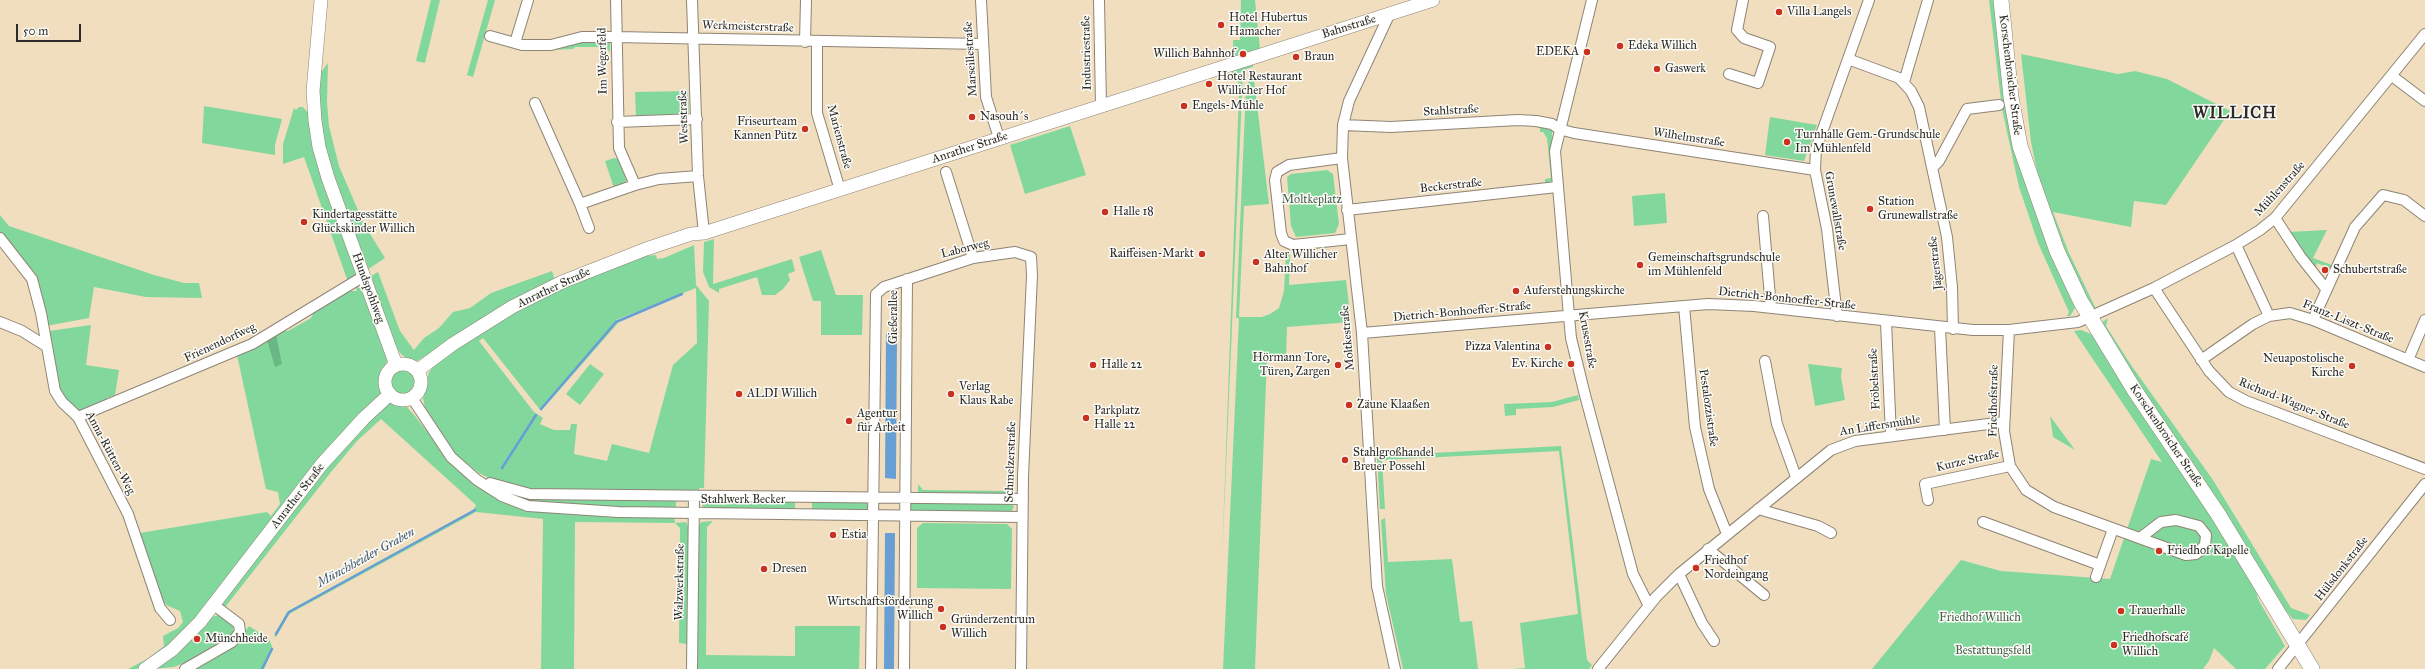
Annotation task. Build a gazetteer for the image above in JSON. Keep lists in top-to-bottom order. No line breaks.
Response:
{"streets":{"main road":["Korschenbroicher Straße"],"street":["Werkmeisterstraße","Bahnstraße","Industriestraße","Marseillestraße","Im Wegerfeld","Stahlstraße","Weststraße","Marienstraße","Wilhelmstraße","Anrather Straße","Beckerstraße","Mühlenstraße","Grunewallstraße","Laborweg","Jägerstraße","Hundspohlweg","Dietrich-Bonhoeffer-Straße","Gießerallee","Franz-Liszt-Straße","Moltkestraße","Krusestraße","Frienendorfweg","Fröbelstraße","Friedhofstraße","Richard-Wagner-Straße","Pestalozzistraße","An Liffersmühle","Anna-Rütten-Weg","Kurze Straße","Schmelzerstraße","Stahlwerk Becker","Hülsdonkstraße","Walzwerkstraße"]},"crossings":[["Werkmeisterstraße","Marseillestraße"],["Werkmeisterstraße","Im Wegerfeld"],["Werkmeisterstraße","Weststraße"],["Werkmeisterstraße","Marienstraße"],["Bahnstraße","Anrather Straße"],["Bahnstraße","Moltkestraße"],["Industriestraße","Anrather Straße"],["Marseillestraße","Anrather Straße"],["Korschenbroicher Straße","Mühlenstraße"],["Korschenbroicher Straße","Dietrich-Bonhoeffer-Straße"],["Korschenbroicher Straße","Hülsdonkstraße"],["Stahlstraße","Wilhelmstraße"],["Stahlstraße","Moltkestraße"],["Stahlstraße","Krusestraße"],["Weststraße","Anrather Straße"],["Marienstraße","Anrather Straße"],["Wilhelmstraße","Grunewallstraße"],["Wilhelmstraße","Krusestraße"],["Anrather Straße","Hundspohlweg"],["Anrather Straße","Stahlwerk Becker"],["Beckerstraße","Moltkestraße"],["Beckerstraße","Krusestraße"],["Mühlenstraße","Dietrich-Bonhoeffer-Straße"],["Mühlenstraße","Richard-Wagner-Straße"],["Grunewallstraße","Dietrich-Bonhoeffer-Straße"],["Laborweg","Gießerallee"],["Laborweg","Schmelzerstraße"],["Jägerstraße","Dietrich-Bonhoeffer-Straße"],["Hundspohlweg","Frienendorfweg"],["Hundspohlweg","Stahlwerk Becker"],["Dietrich-Bonhoeffer-Straße","Moltkestraße"],["Dietrich-Bonhoeffer-Straße","Krusestraße"],["Dietrich-Bonhoeffer-Straße","Fröbelstraße"],["Dietrich-Bonhoeffer-Straße","Friedhofstraße"],["Dietrich-Bonhoeffer-Straße","Pestalozzistraße"],["Gießerallee","Stahlwerk Becker"],["Franz-Liszt-Straße","Richard-Wagner-Straße"],["Krusestraße","An Liffersmühle"],["Frienendorfweg","Anna-Rütten-Weg"],["Fröbelstraße","An Liffersmühle"],["Friedhofstraße","An Liffersmühle"],["Friedhofstraße","Kurze Straße"],["Pestalozzistraße","An Liffersmühle"],["Schmelzerstraße","Stahlwerk Becker"],["Stahlwerk Becker","Walzwerkstraße"]],"districts":["WILLICH"],"water":["Münchheider Graben"],"parks":["Moltkeplatz","Friedhof Willich","Bestattungsfeld"],"places":["Villa Langels","Hotel Hubertus Hamacher","Edeka Willich","EDEKA","Willich Bahnhof","Braun","Gaswerk","Hotel Restaurant Willicher Hof","Engels-Mühle","Nasouh´s","Friseurteam Kannen Pütz","Turnhalle Gem.-Grundschule Im Mühlenfeld","Station Grunewallstraße","Halle 18","Kindertagesstätte Glückskinder Willich","Raiffeisen-Markt","Alter Willicher Bahnhof","Gemeinschaftsgrundschule im Mühlenfeld","Schubertstraße","Auferstehungskirche","Pizza Valentina","Ev. Kirche","Halle 22","Hörmann Tore, Türen, Zargen","Neuapostolische Kirche","ALDI Willich","Verlag Klaus Rabe","Zäune Klaaßen","Parkplatz Halle 22","Agentur für Arbeit","Stahlgroßhandel Breuer Possehl","Estia","Friedhof Kapelle","Friedhof Nordeingang","Dresen","Wirtschaftsförderung Willich","Trauerhalle","Gründerzentrum Willich","Münchheide","Friedhofscafé Willich"],"scale_bar":"50 m"}
